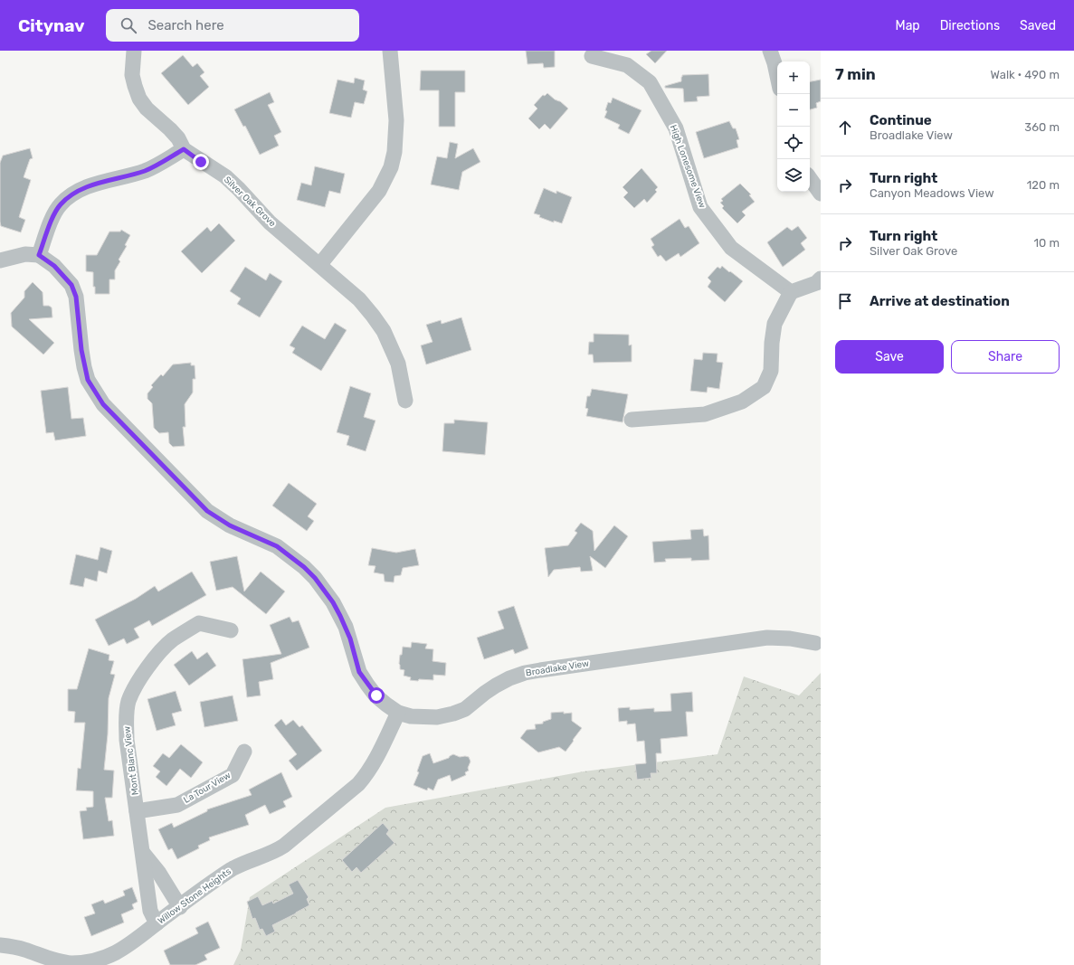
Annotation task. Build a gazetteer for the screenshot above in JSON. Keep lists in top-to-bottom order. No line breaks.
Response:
{"streets":{"street":["High Lonesome View","Silver Oak Grove","Broadlake View","Mont Blanc View","La Tour View","Willow Stone Heights"]},"crossings":[["Broadlake View","Willow Stone Heights"],["Mont Blanc View","La Tour View"],["Mont Blanc View","Willow Stone Heights"]],"page":{"header":"Citynav","search":"Search here","nav":["Map","Directions","Saved"],"heading":["7 min","Walk · 490 m"],"map_buttons":["+","−"],"list":[["Continue","Broadlake View","360 m"],["Turn right","Canyon Meadows View","120 m"],["Turn right","Silver Oak Grove","10 m"],"Arrive at destination"],"buttons":["Save","Share"]}}
